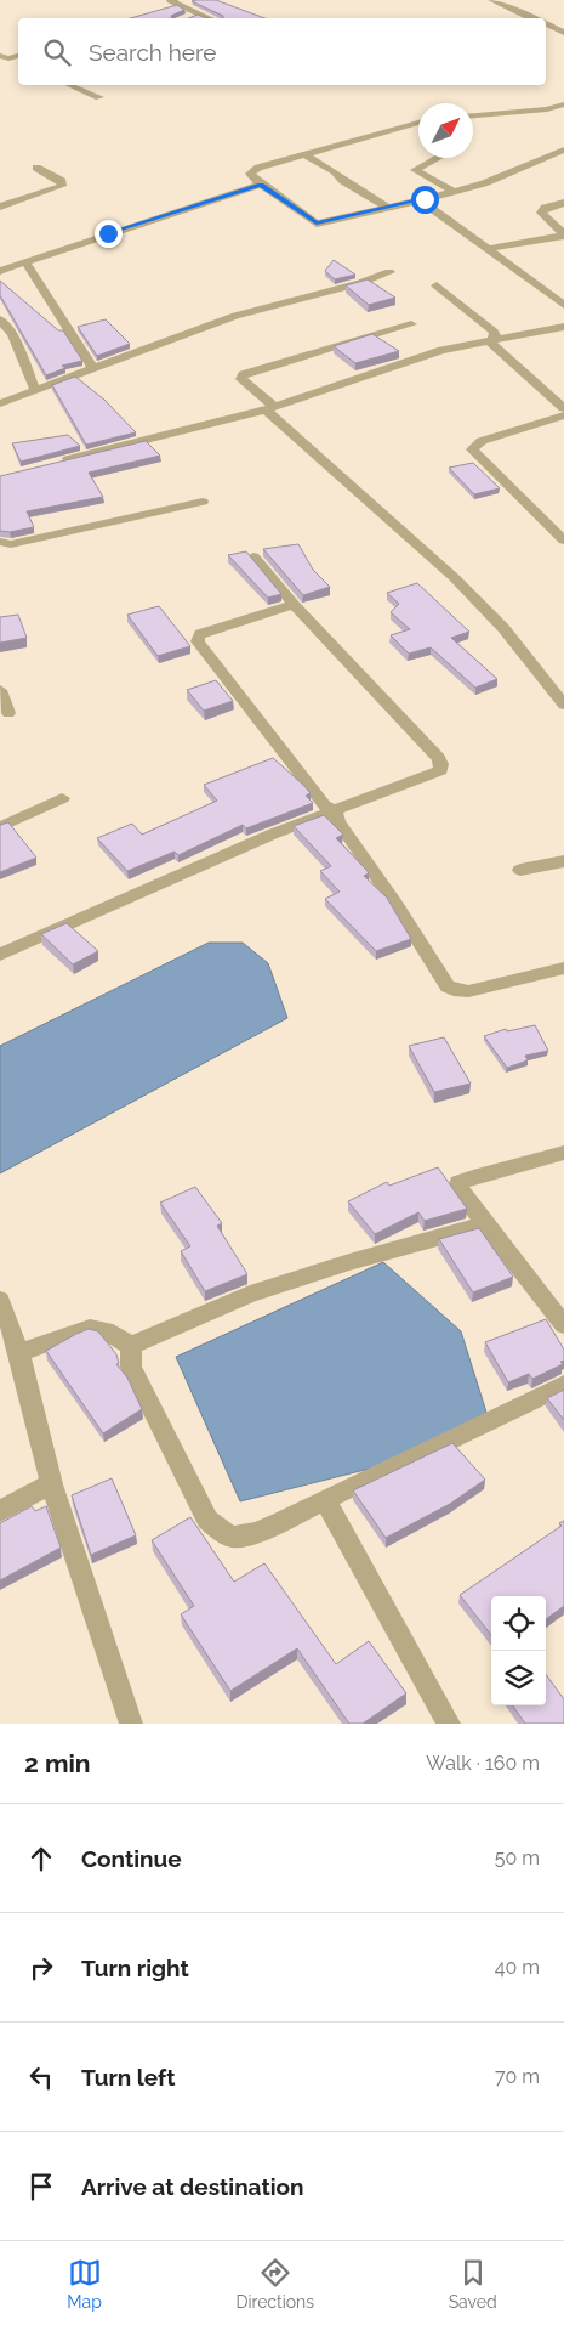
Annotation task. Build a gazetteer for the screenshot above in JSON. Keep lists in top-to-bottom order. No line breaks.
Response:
{"north":"top right","page":{"search":"Search here","heading":["2 min","Walk · 160 m"],"list":[["Continue","50 m"],["Turn right","40 m"],["Turn left","70 m"],"Arrive at destination"],"nav":["Map","Directions","Saved"]}}
